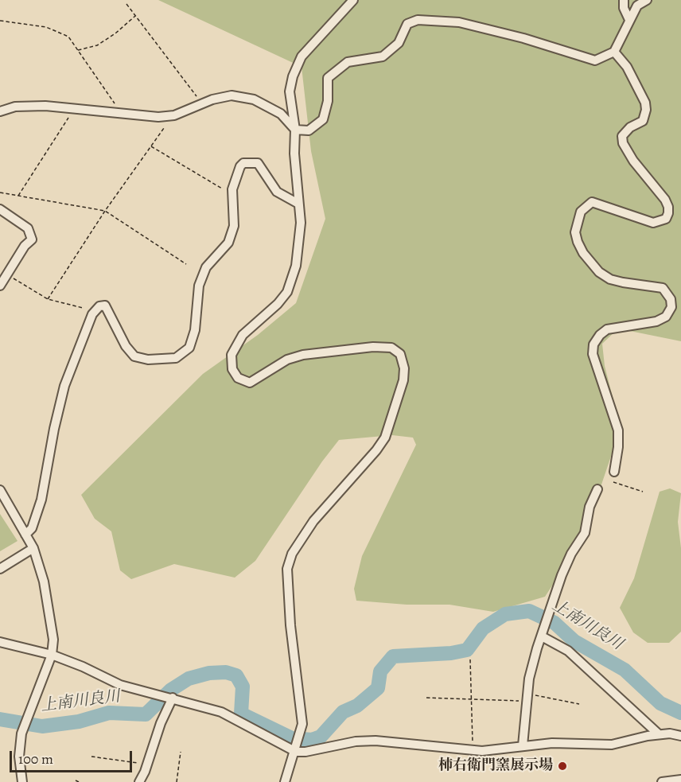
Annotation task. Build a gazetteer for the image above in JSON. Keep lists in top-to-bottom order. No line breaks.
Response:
{"water":["上南川良川"],"places":["柿右衛門窯展示場"],"scale_bar":"100 m"}
